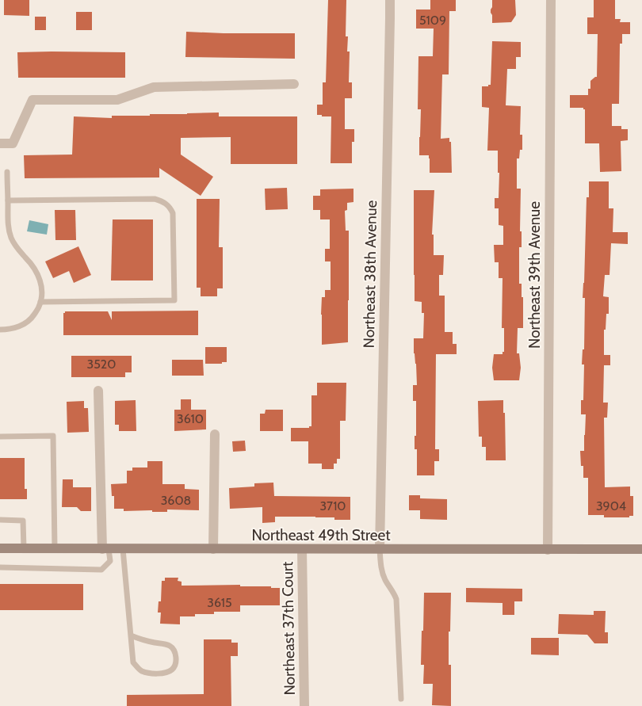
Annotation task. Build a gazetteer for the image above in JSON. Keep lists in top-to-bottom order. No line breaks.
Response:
{"streets":{"street":["Northeast 38th Avenue","Northeast 39th Avenue","Northeast 49th Street","Northeast 37th Court"]},"crossings":[["Northeast 38th Avenue","Northeast 49th Street"],["Northeast 39th Avenue","Northeast 49th Street"],["Northeast 49th Street","Northeast 37th Court"]],"house_numbers":["5109","3520","3610","3608","3710","3904","3615"]}
